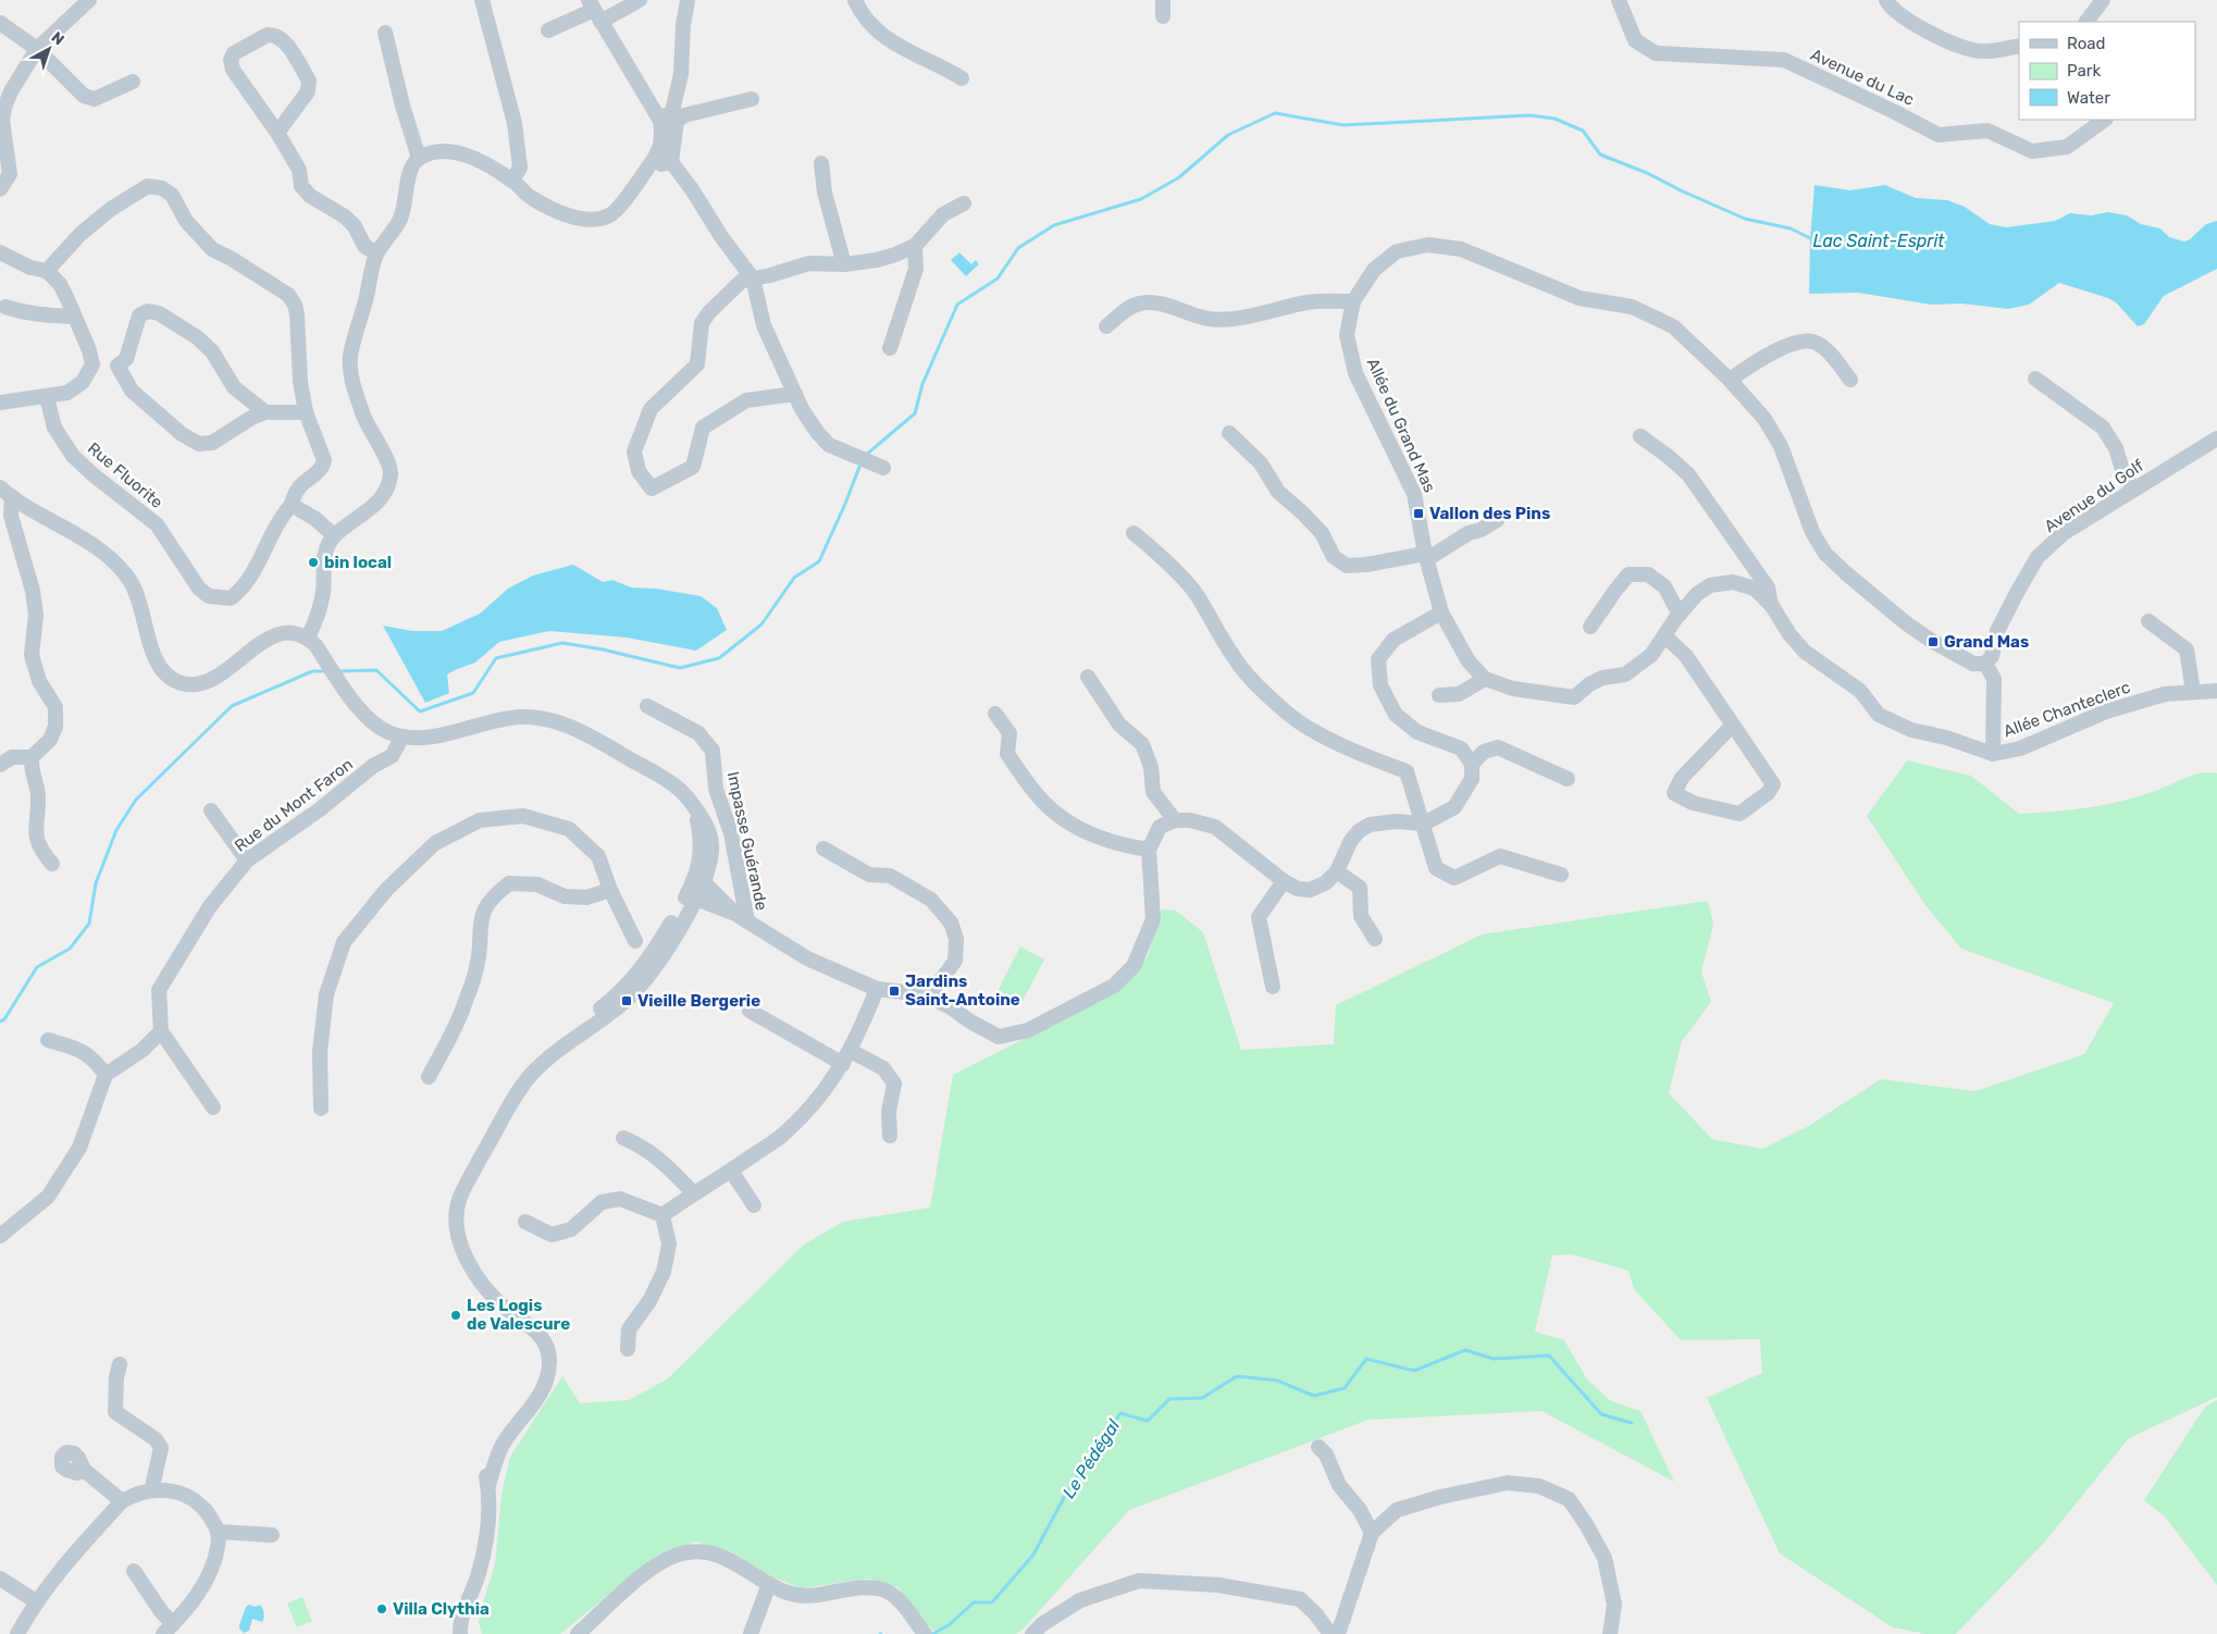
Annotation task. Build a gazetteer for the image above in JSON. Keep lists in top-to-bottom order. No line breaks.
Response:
{"streets":{"street":["Avenue du Lac","Allée du Grand Mas","Rue Fluorite","Avenue du Golf","Allée Chanteclerc","Rue du Mont Faron","Impasse Guérande"]},"crossings":[["Allée du Grand Mas","Avenue du Golf"]],"water":["Lac Saint-Esprit","Le Pédégal"],"places":{"transit":["Vallon des Pins","Grand Mas","Jardins Saint-Antoine","Vieille Bergerie"],"other":["bin local","Les Logis de Valescure","Villa Clythia"]},"legend":["Road","Park","Water"],"north":"top right"}
